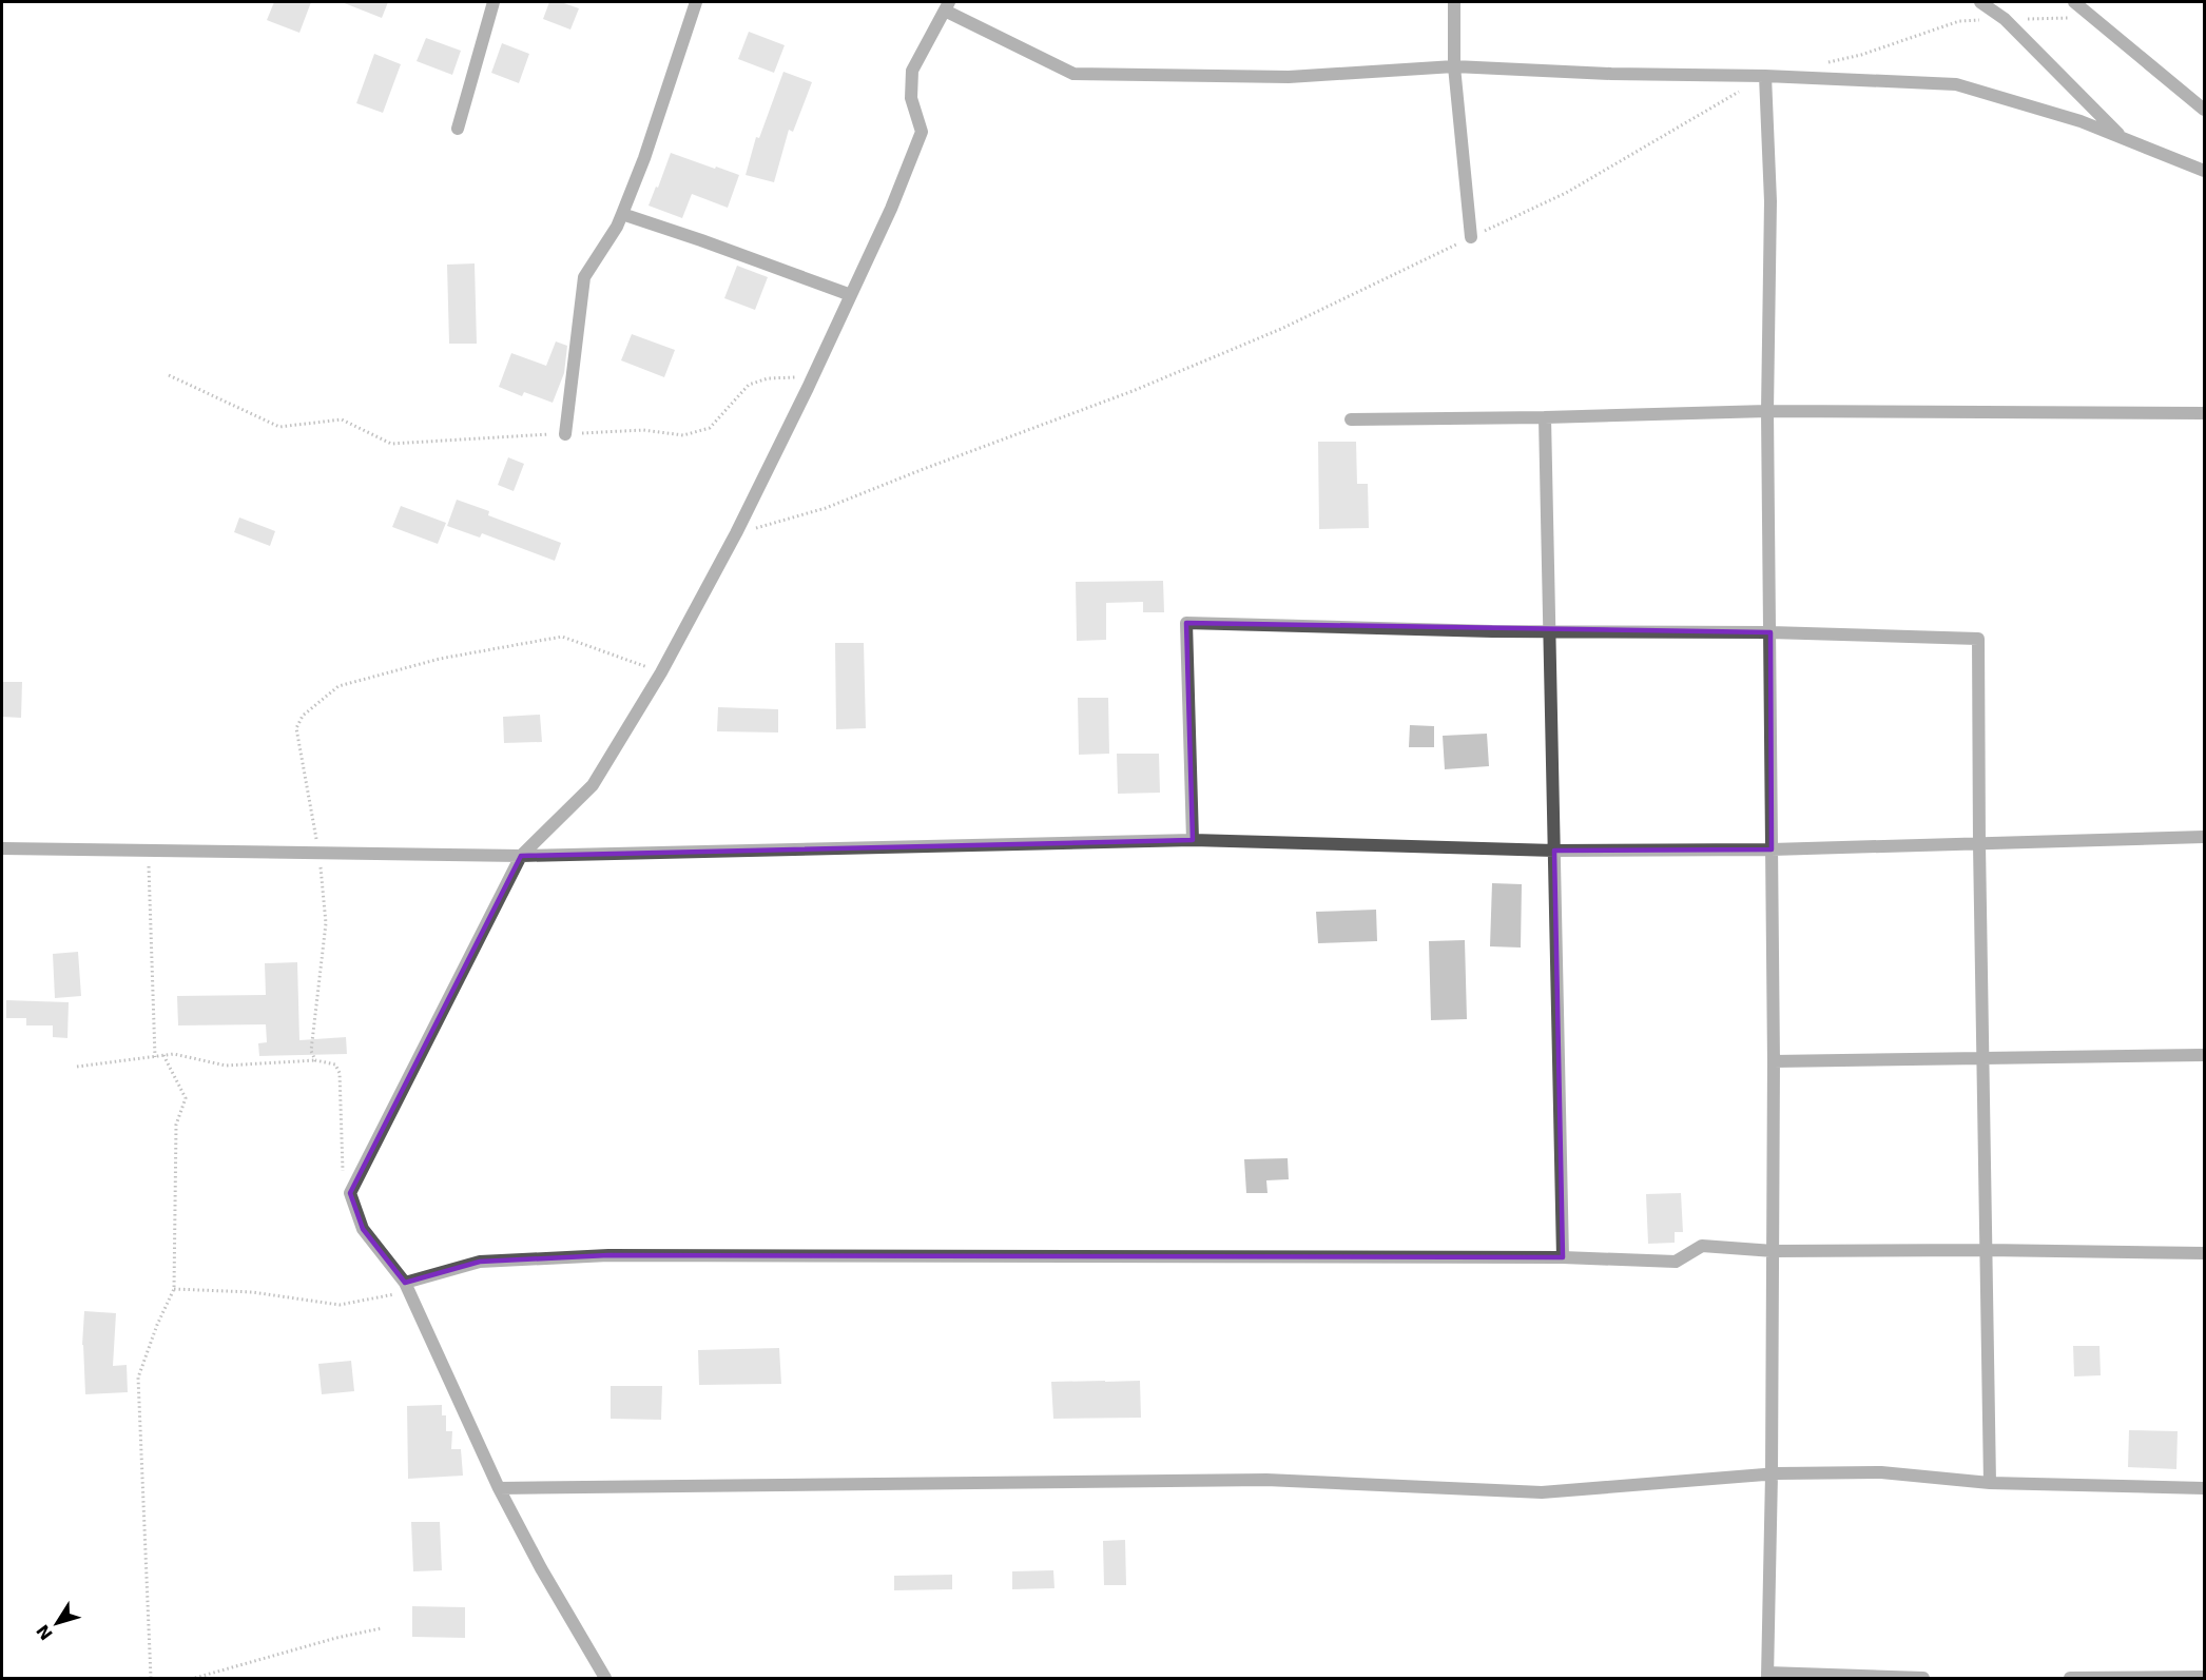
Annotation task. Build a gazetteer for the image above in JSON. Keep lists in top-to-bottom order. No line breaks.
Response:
{"north":"bottom left"}
